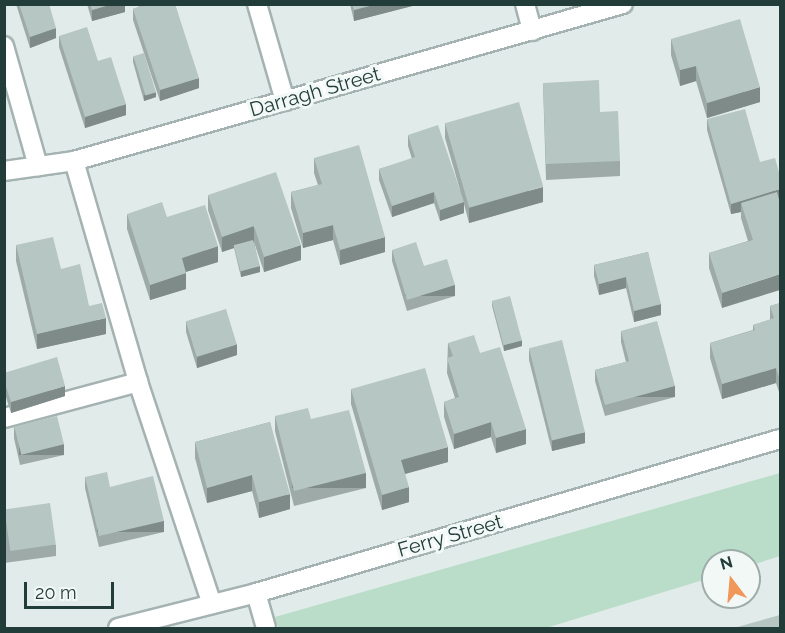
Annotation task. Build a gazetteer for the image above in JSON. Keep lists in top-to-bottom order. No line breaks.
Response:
{"streets":{"street":["Darragh Street","Ferry Street"]},"scale_bar":"20 m","north":"top"}
